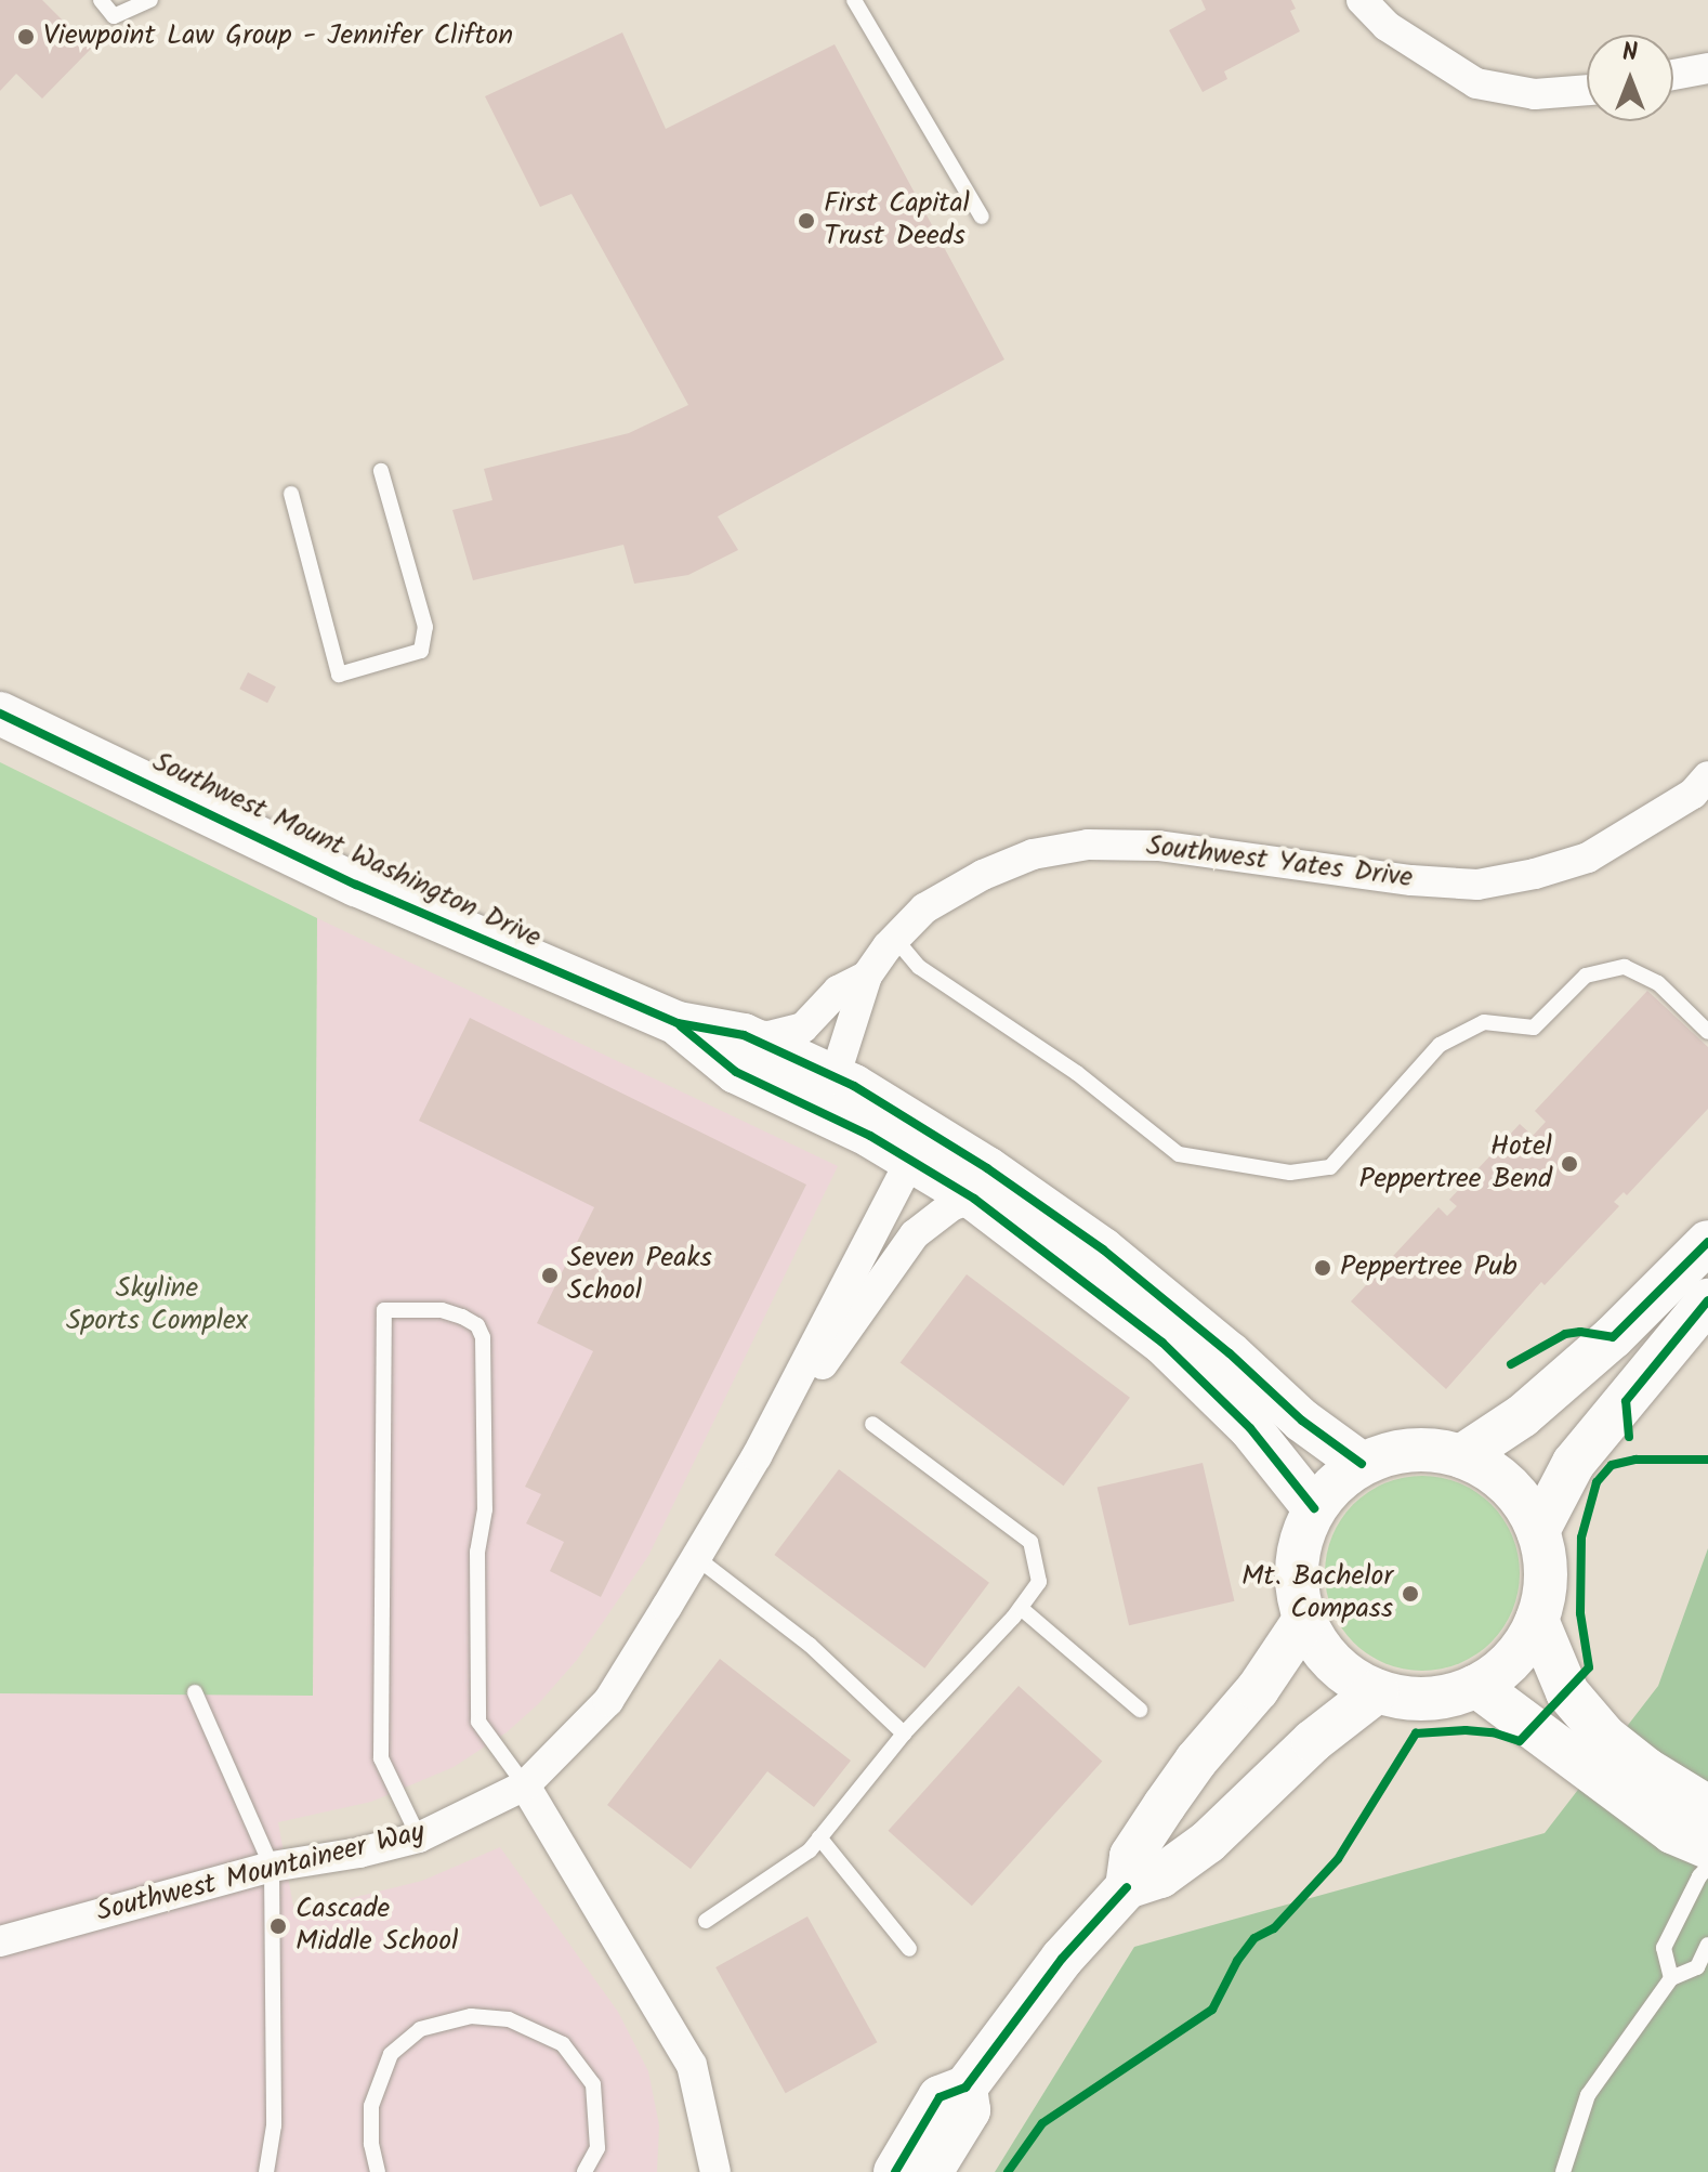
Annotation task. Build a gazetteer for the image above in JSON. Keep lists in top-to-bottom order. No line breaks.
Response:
{"streets":{"main road":["Southwest Mount Washington Drive"],"street":["Southwest Yates Drive","Southwest Mountaineer Way"]},"crossings":[["Southwest Mount Washington Drive","Southwest Yates Drive"],["Southwest Mount Washington Drive","Southwest Mountaineer Way"]],"parks":["Skyline Sports Complex"],"places":["Viewpoint Law Group - Jennifer Clifton","First Capital Trust Deeds","Hotel Peppertree Bend","Peppertree Pub","Seven Peaks School","Mt. Bachelor Compass","Cascade Middle School"],"north":"top"}
